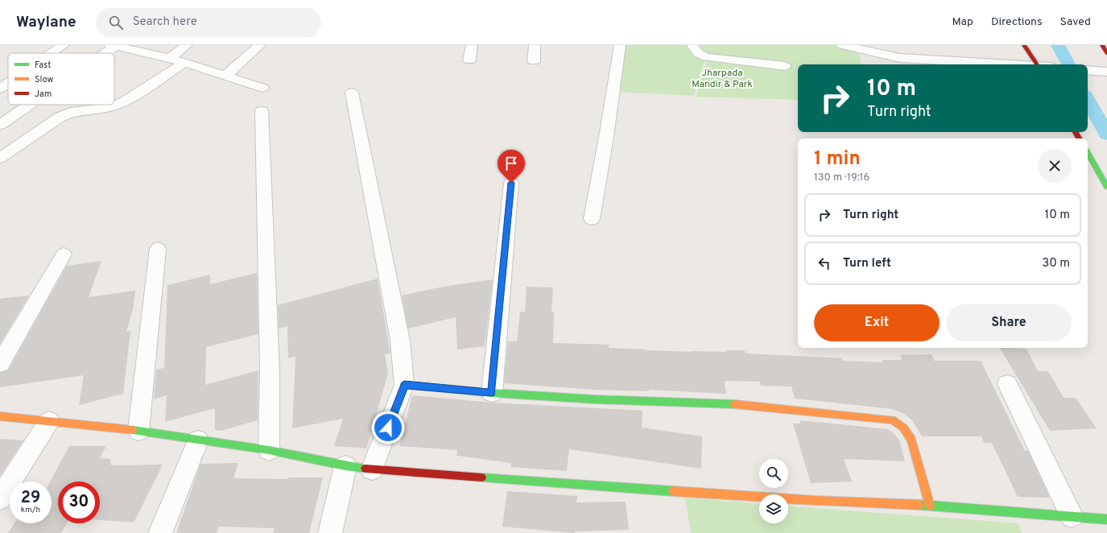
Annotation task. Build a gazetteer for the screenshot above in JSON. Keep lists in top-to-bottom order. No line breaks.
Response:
{"parks":["Jharpada Mandir & Park"],"legend":["Fast","Slow","Jam"],"page":{"header":"Waylane","search":"Search here","nav":["Map","Directions","Saved"],"turn":["10 m","Turn right"],"heading":["1 min","130 m · 19:16"],"list":[{"name":"Turn right","value":"10 m"},{"name":"Turn left","value":"30 m"}],"buttons":["Exit","Share"],"speed":"29 km/h","limit":"30"}}
